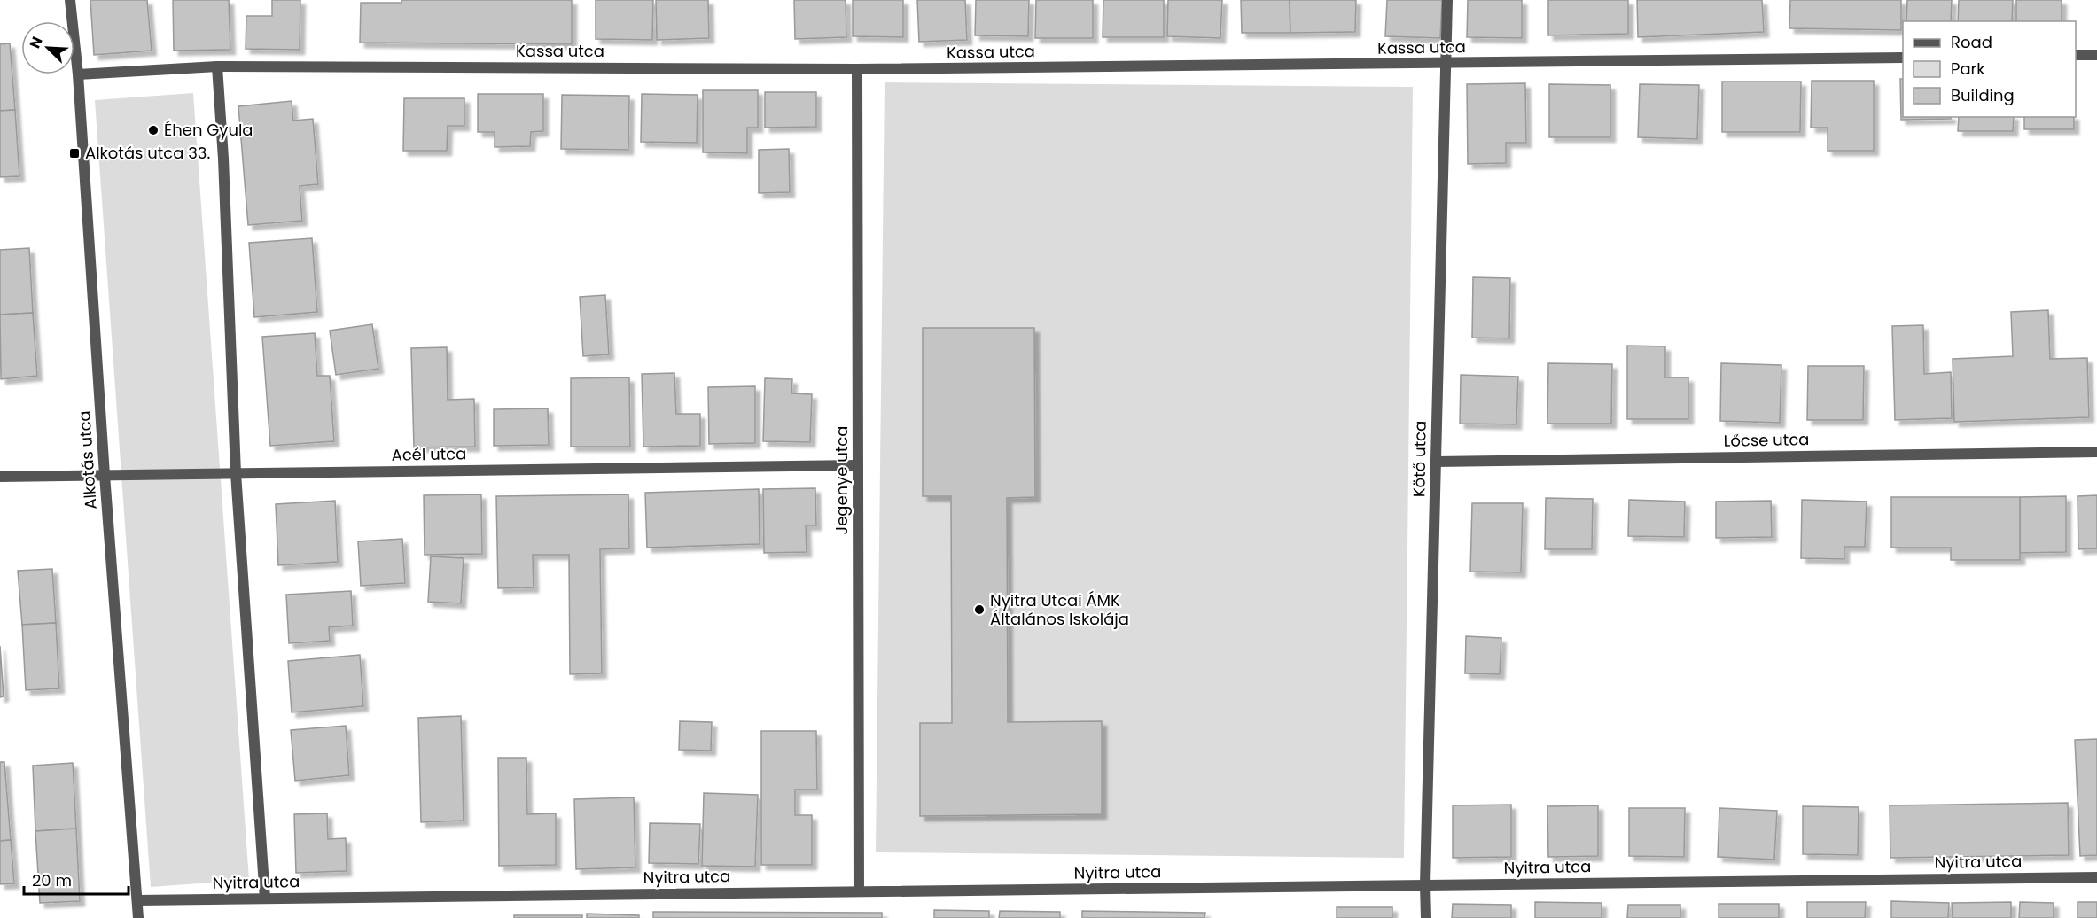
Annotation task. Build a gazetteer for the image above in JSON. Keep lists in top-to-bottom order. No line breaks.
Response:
{"streets":{"street":["Kassa utca","Lőcse utca","Acél utca","Kötő utca","Alkotás utca","Jegenye utca","Nyitra utca"]},"crossings":[["Kassa utca","Kötő utca"],["Kassa utca","Alkotás utca"],["Kassa utca","Jegenye utca"],["Lőcse utca","Kötő utca"],["Acél utca","Alkotás utca"],["Acél utca","Jegenye utca"],["Kötő utca","Nyitra utca"],["Alkotás utca","Nyitra utca"],["Jegenye utca","Nyitra utca"]],"places":{"other":["Éhen Gyula","Nyitra Utcai ÁMK Általános Iskolája"],"transit":["Alkotás utca 33."]},"legend":["Road","Park","Building"],"scale_bar":"20 m","north":"top left"}
